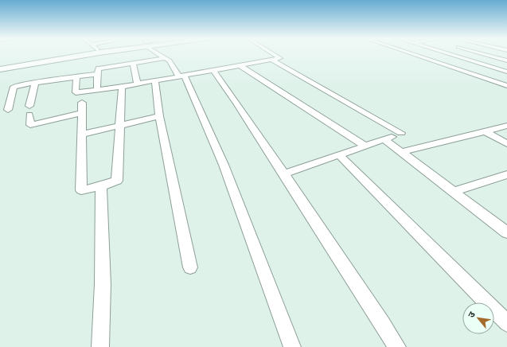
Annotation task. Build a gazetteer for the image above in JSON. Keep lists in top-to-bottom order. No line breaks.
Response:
{"north":"top left"}
